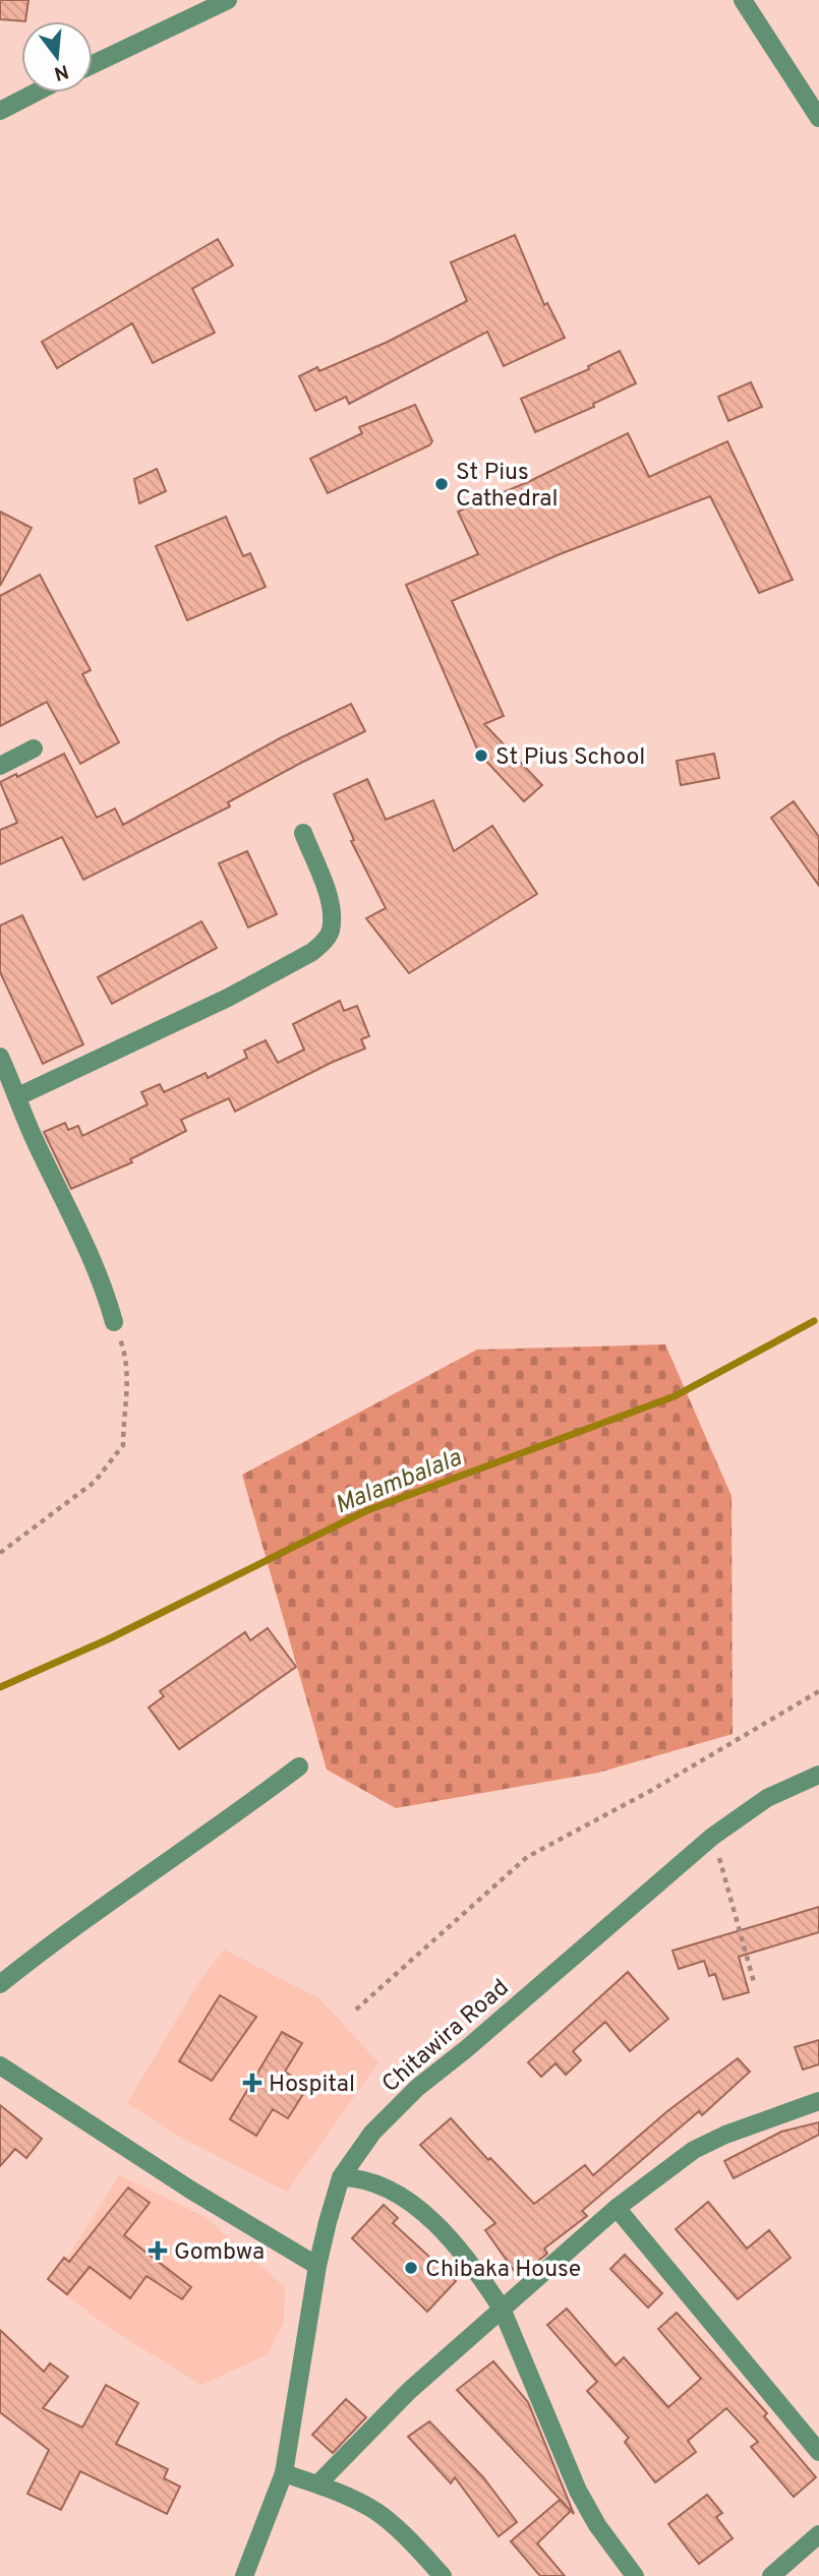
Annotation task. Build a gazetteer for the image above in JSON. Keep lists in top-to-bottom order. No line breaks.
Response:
{"streets":{"street":["Chitawira Road"]},"water":["Malambalala"],"places":{"other":["St Pius Cathedral","St Pius School","Chibaka House"],"health":["Hospital","Gombwa"]},"north":"bottom"}
